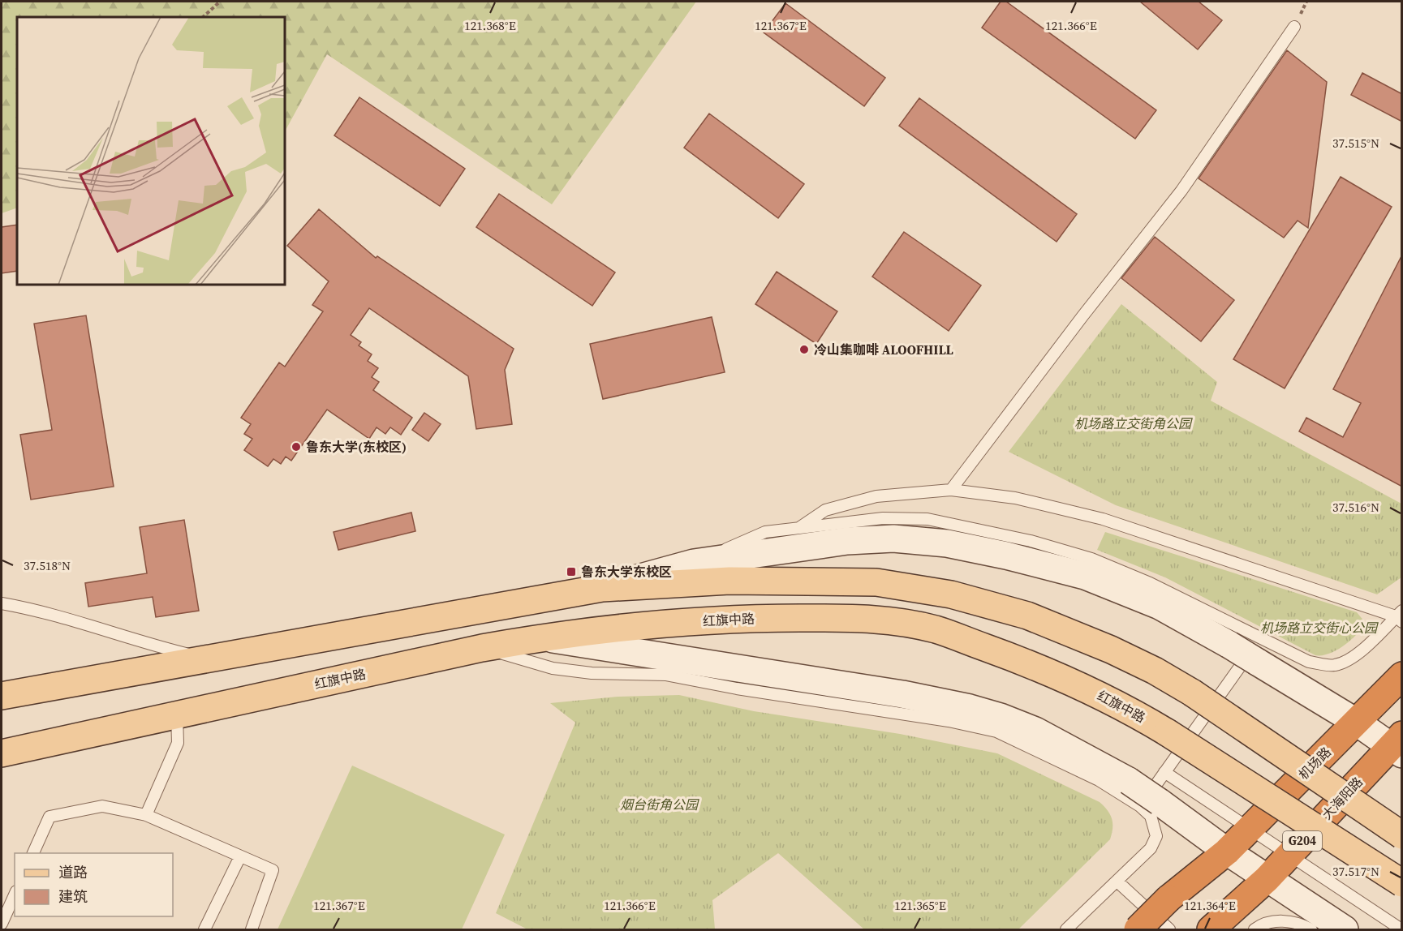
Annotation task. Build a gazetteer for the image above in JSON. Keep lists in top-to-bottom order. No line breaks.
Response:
{"streets":{"highway":["机场路","大海阳路","G204"],"main road":["红旗中路"]},"parks":["机场路立交街角公园","机场路立交街心公园","烟台街角公园"],"places":{"other":["冷山集咖啡 ALOOFHILL","鲁东大学(东校区)"],"transit":["鲁东大学东校区"]},"legend":["道路","建筑"],"coordinates":["121.368°E","121.367°E","121.366°E","37.515°N","37.516°N","37.518°N","37.517°N","121.365°E","121.364°E"]}
